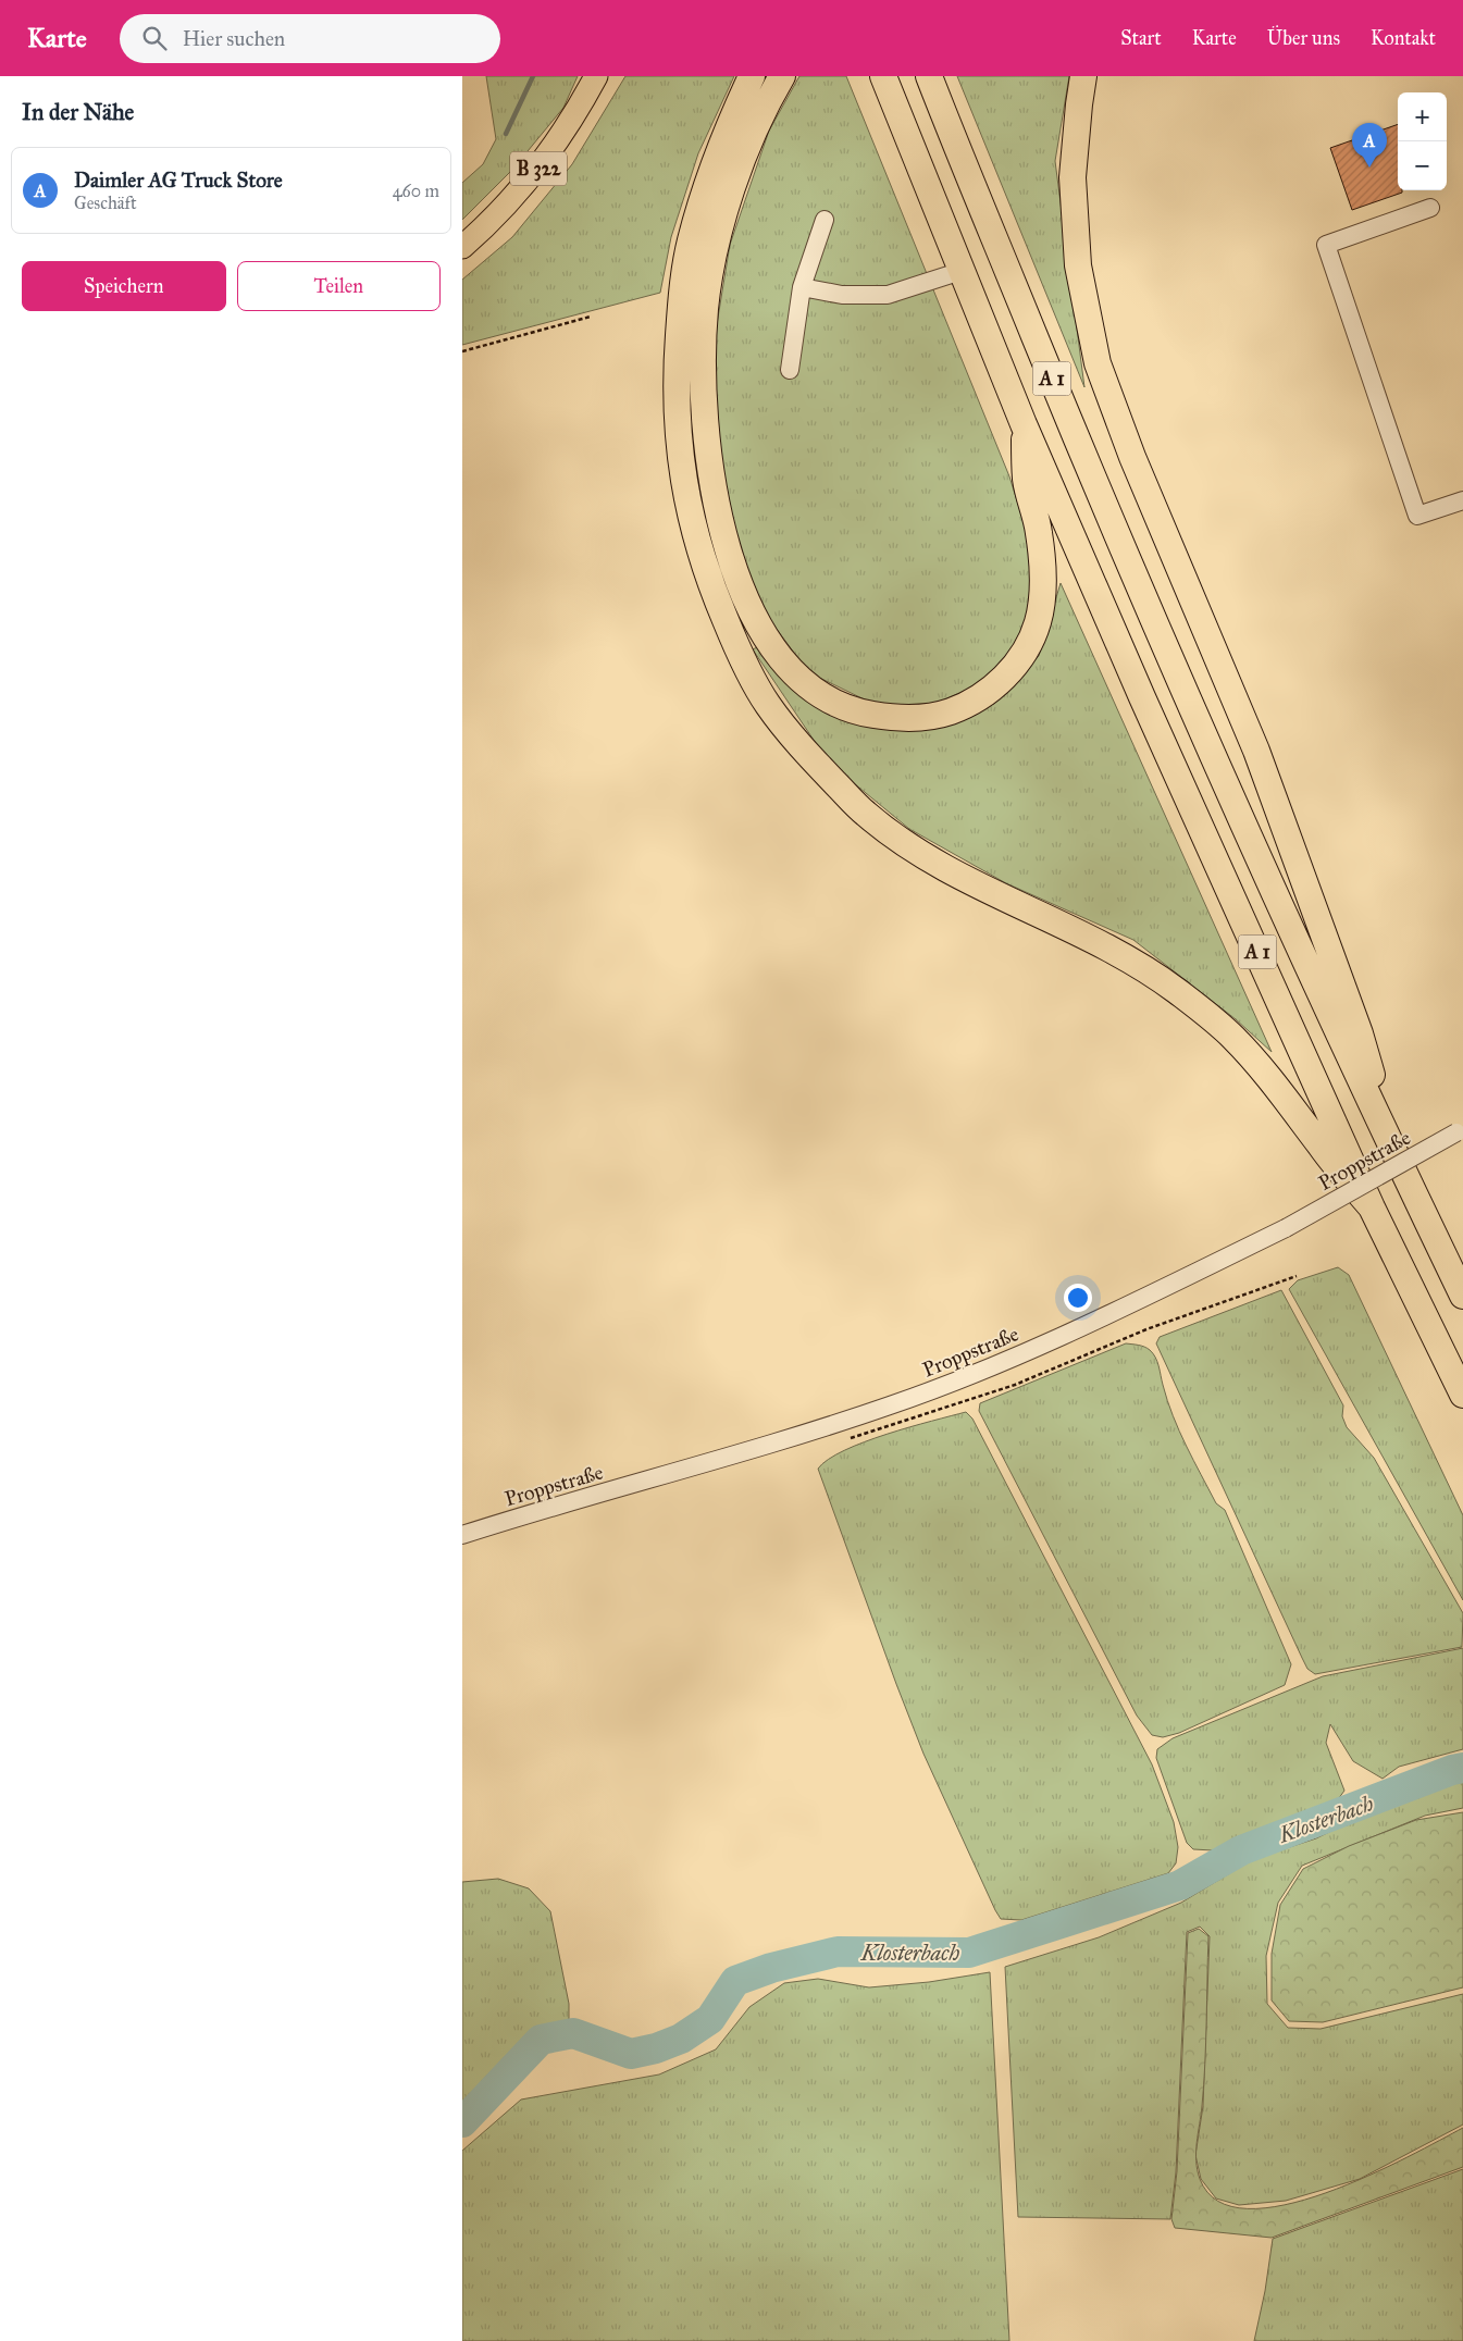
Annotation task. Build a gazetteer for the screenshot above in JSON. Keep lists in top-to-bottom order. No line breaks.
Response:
{"streets":{"highway":["A 1"],"main road":["B 322"],"street":["Proppstraße"]},"water":["Klosterbach"],"page":{"header":"Karte","search":"Hier suchen","nav":["Start","Karte","Über uns","Kontakt"],"heading":"In der Nähe","map_buttons":["+","−"],"pins":"A","list":[{"mark":"A","name":"Daimler AG Truck Store","note":"Geschäft","value":"460 m"}],"buttons":["Speichern","Teilen"]}}
